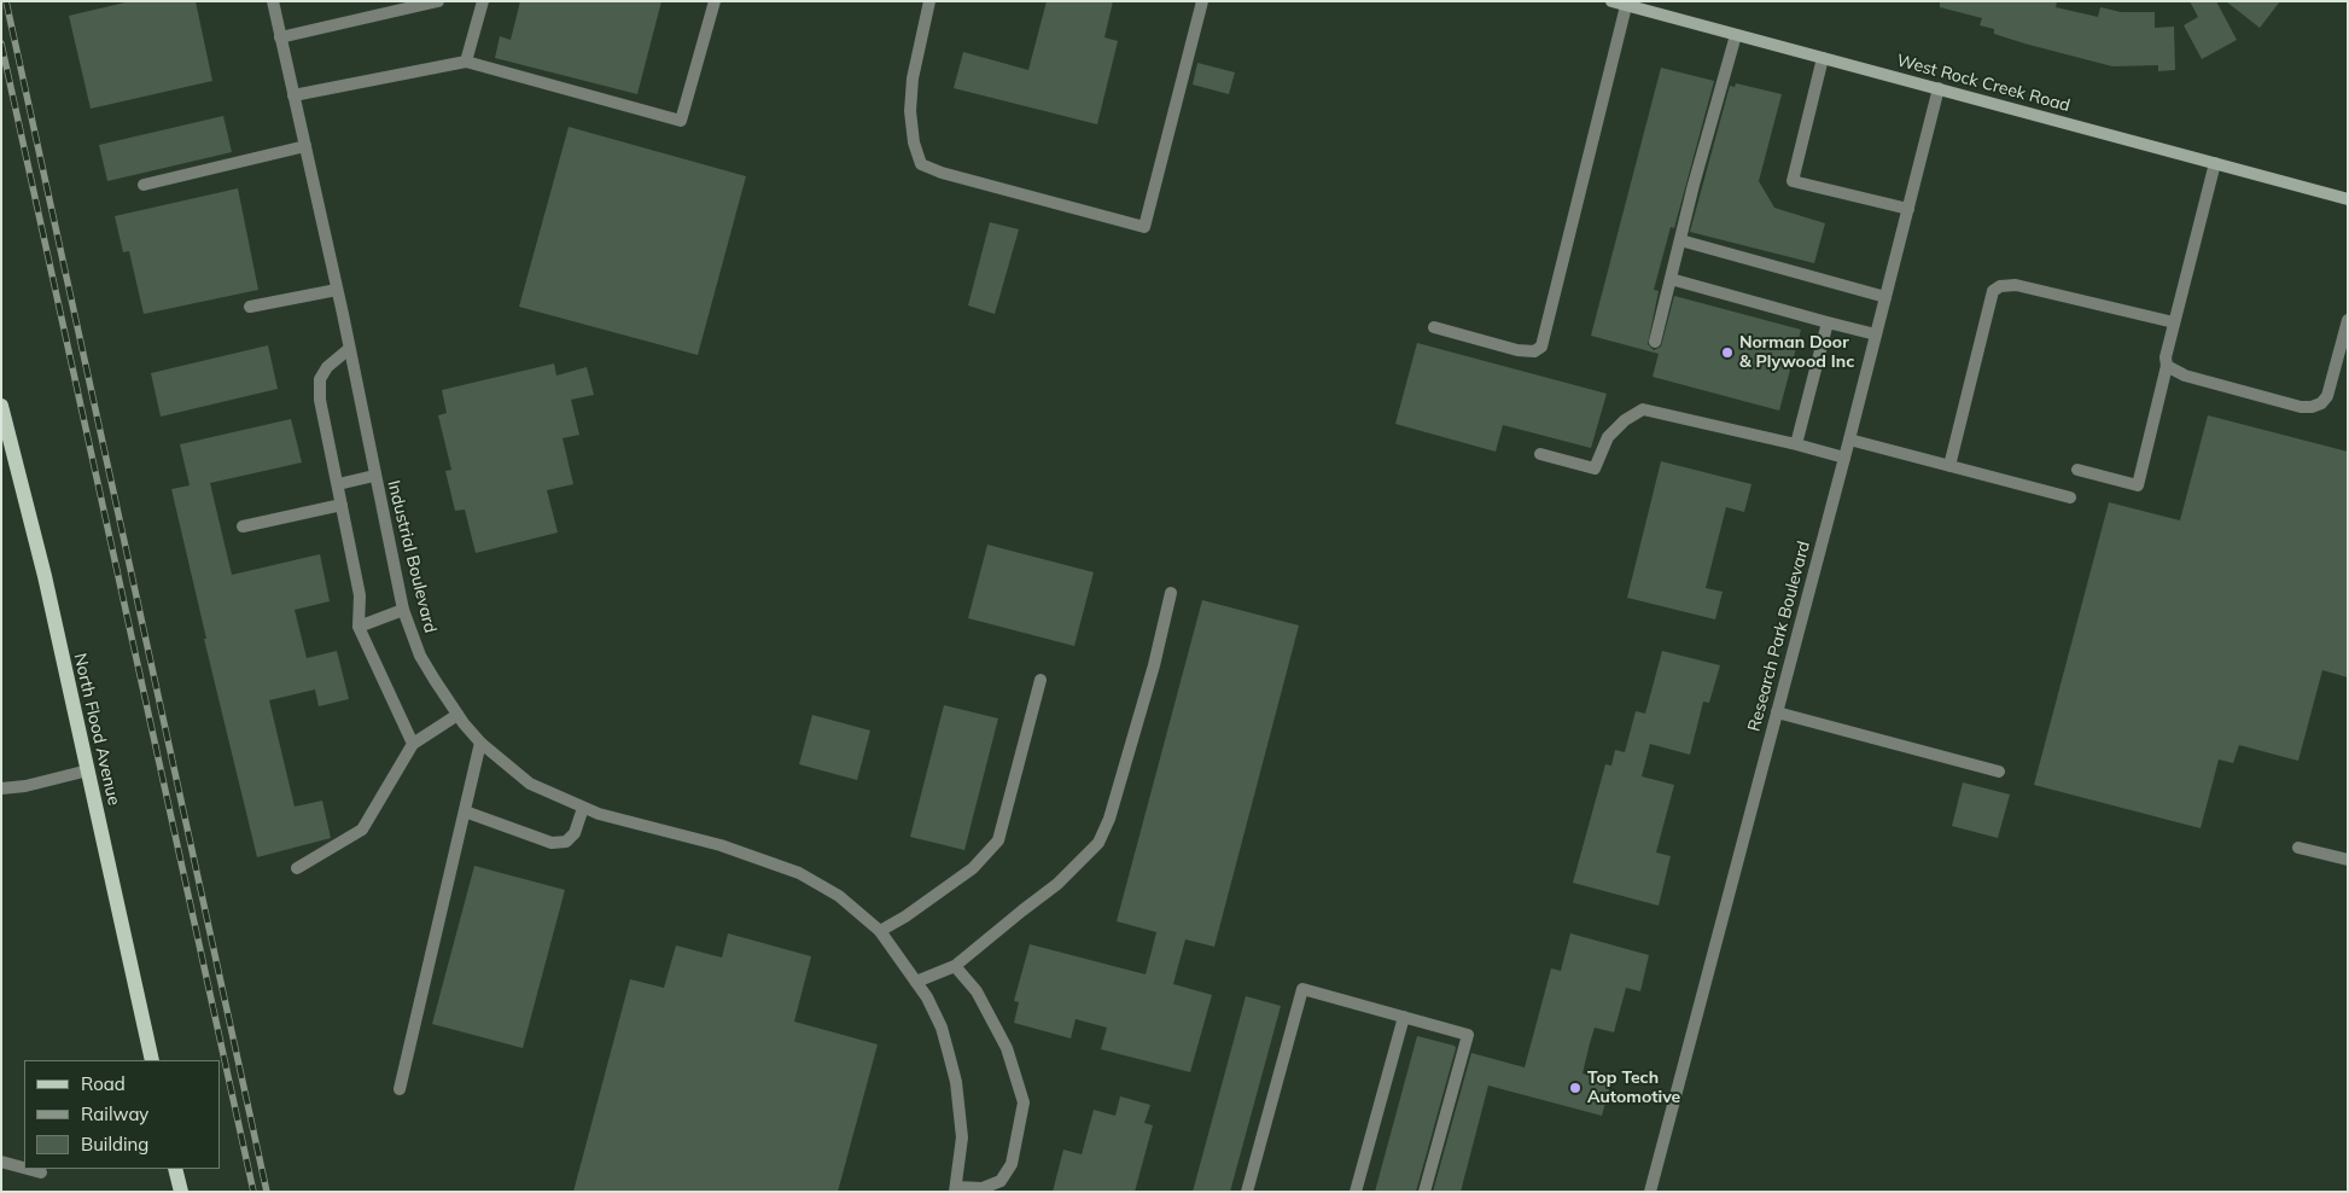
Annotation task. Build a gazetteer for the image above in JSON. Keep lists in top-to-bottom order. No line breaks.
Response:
{"streets":{"main road":["West Rock Creek Road","North Flood Avenue"],"street":["Industrial Boulevard","Research Park Boulevard"]},"crossings":[["West Rock Creek Road","Research Park Boulevard"]],"places":["Norman Door & Plywood Inc","Top Tech Automotive"],"legend":["Road","Railway","Building"]}
